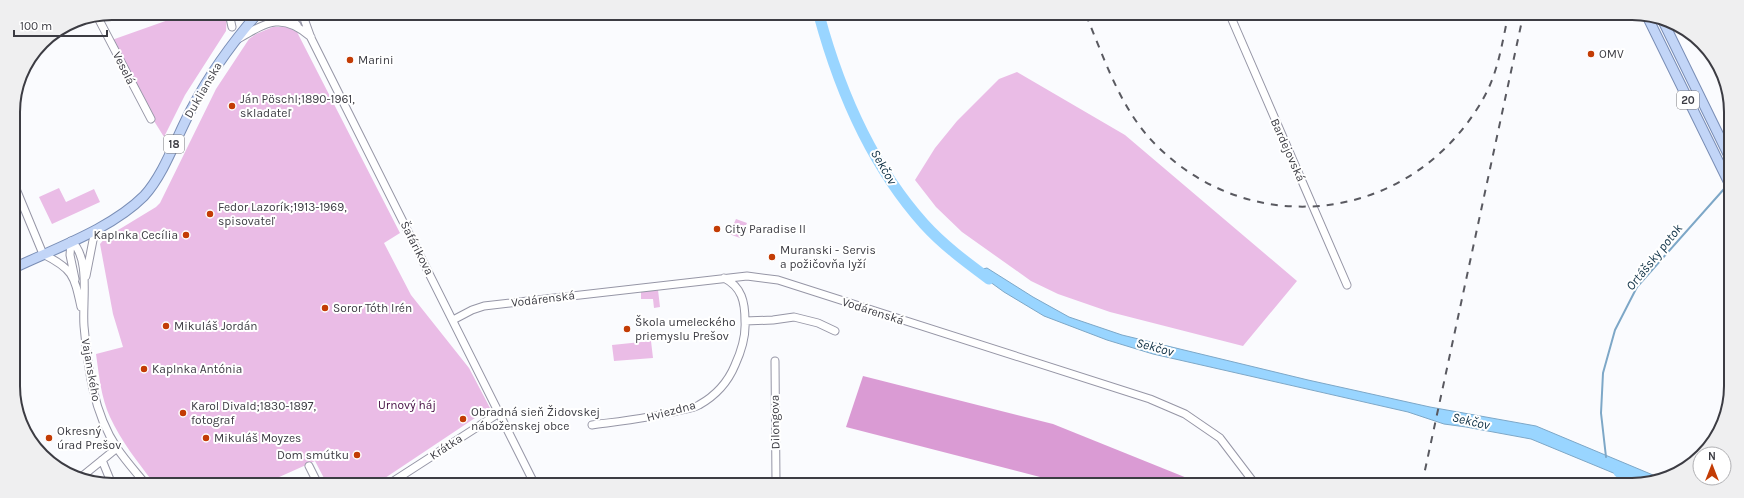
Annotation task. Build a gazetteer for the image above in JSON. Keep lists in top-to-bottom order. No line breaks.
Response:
{"streets":{"main road":["Duklianska","20","18"],"street":["Veselá","Bardejovská","Šafárikova","Vodárenská","Vajanského","Hviezdna","Dilongova","Krátka"]},"crossings":[["Duklianska","Vajanského"],["Šafárikova","Vodárenská"],["Šafárikova","Krátka"],["Vodárenská","Hviezdna"]],"water":["Sekčov","Ortášsky potok"],"parks":["Urnový háj"],"places":["OMV","Marini","Ján Pöschl;1890-1961, skladateľ","Fedor Lazorík;1913-1969, spisovateľ","City Paradise II","Kaplnka Cecília","Muranski - Servis a požičovňa lyží","Soror Tóth Irén","Mikuláš Jordán","Škola umeleckého priemyslu Prešov","Kaplnka Antónia","Karol Divald;1830-1897, fotograf","Obradná sieň Židovskej náboženskej obce","Okresný úrad Prešov","Mikuláš Moyzes","Dom smútku"],"scale_bar":"100 m","north":"top"}
